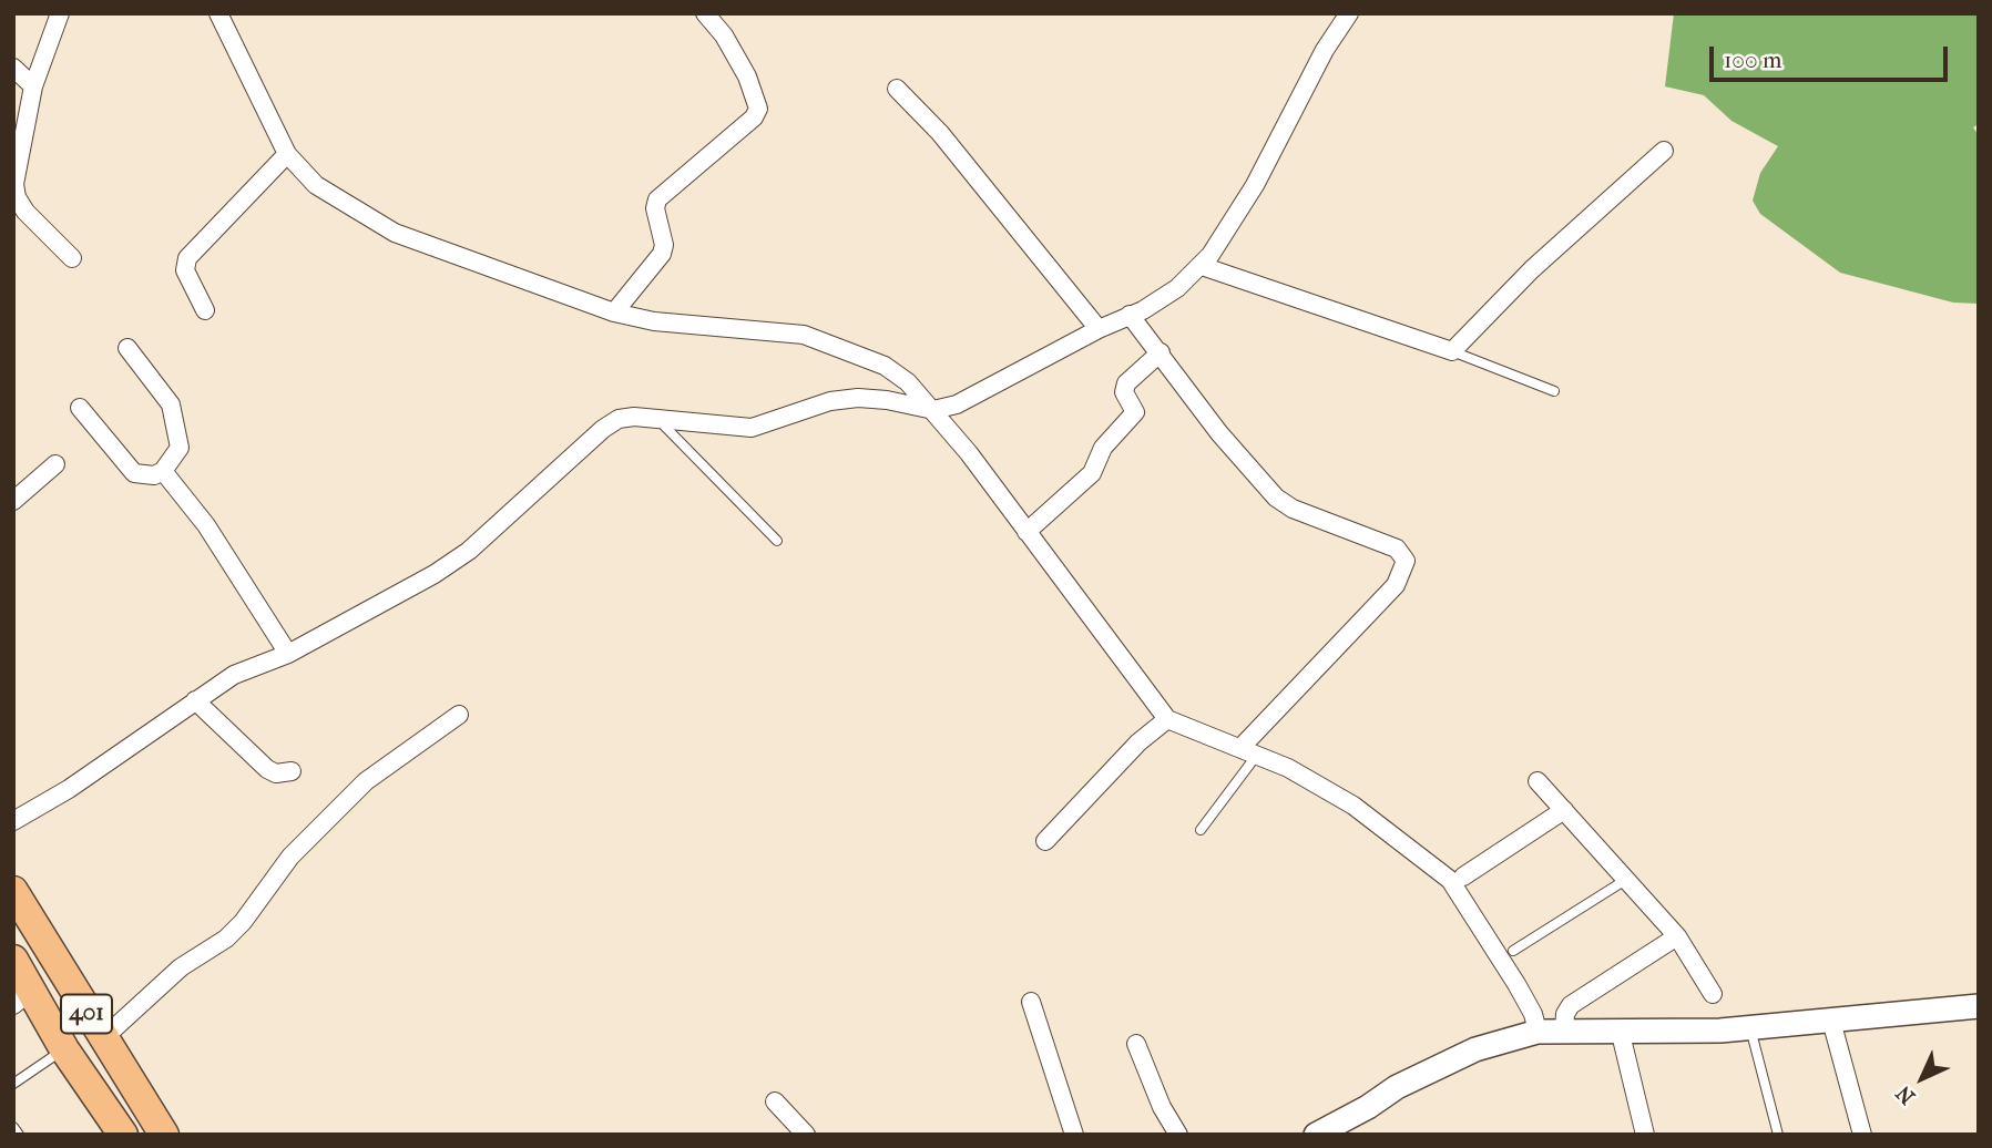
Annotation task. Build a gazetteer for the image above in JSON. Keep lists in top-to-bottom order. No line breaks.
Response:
{"streets":{"main road":["401"]},"scale_bar":"100 m","north":"bottom left"}
